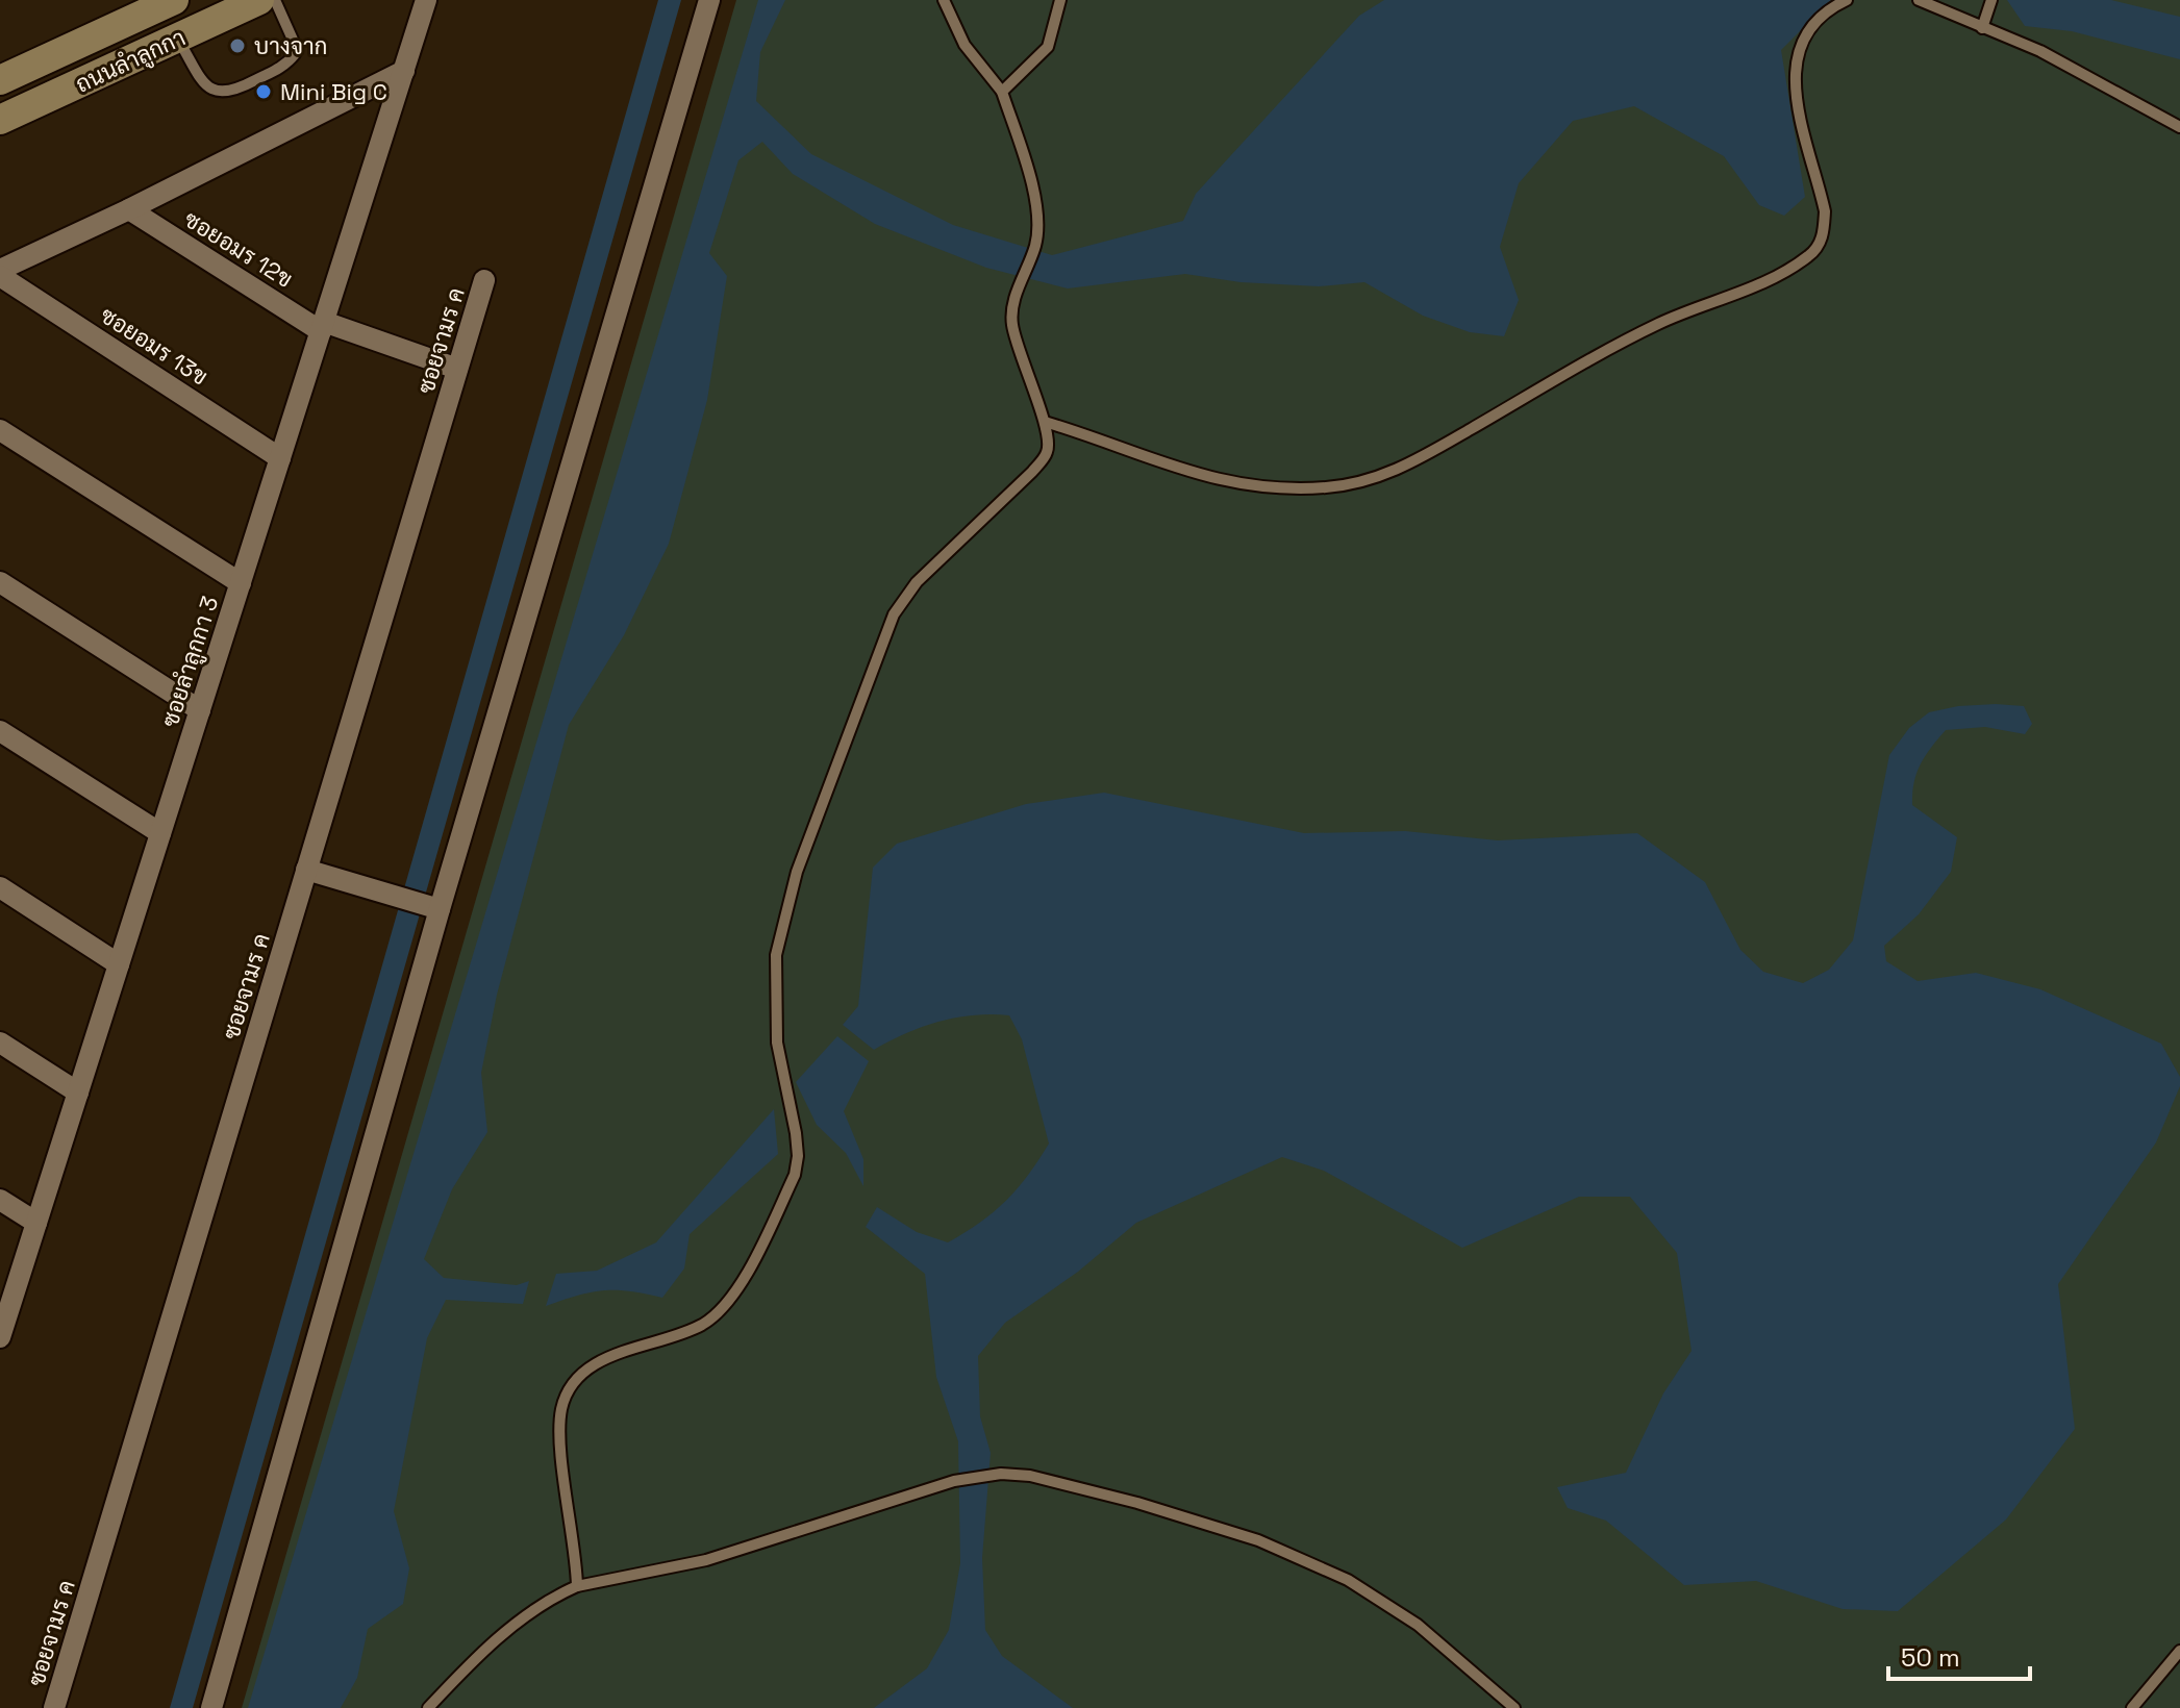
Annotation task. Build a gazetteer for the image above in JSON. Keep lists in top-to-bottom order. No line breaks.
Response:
{"streets":{"main road":["ถนนลำลูกกา"],"street":["ซอยอมร 12ข","ซอยจามร ค","ซอยอมร 13ข","ซอยลำลูกกา 3"]},"crossings":[["ซอยอมร 12ข","ซอยจามร ค"],["ซอยอมร 12ข","ซอยลำลูกกา 3"],["ซอยอมร 13ข","ซอยลำลูกกา 3"]],"places":["บางจาก","Mini Big C"],"scale_bar":"50 m"}
